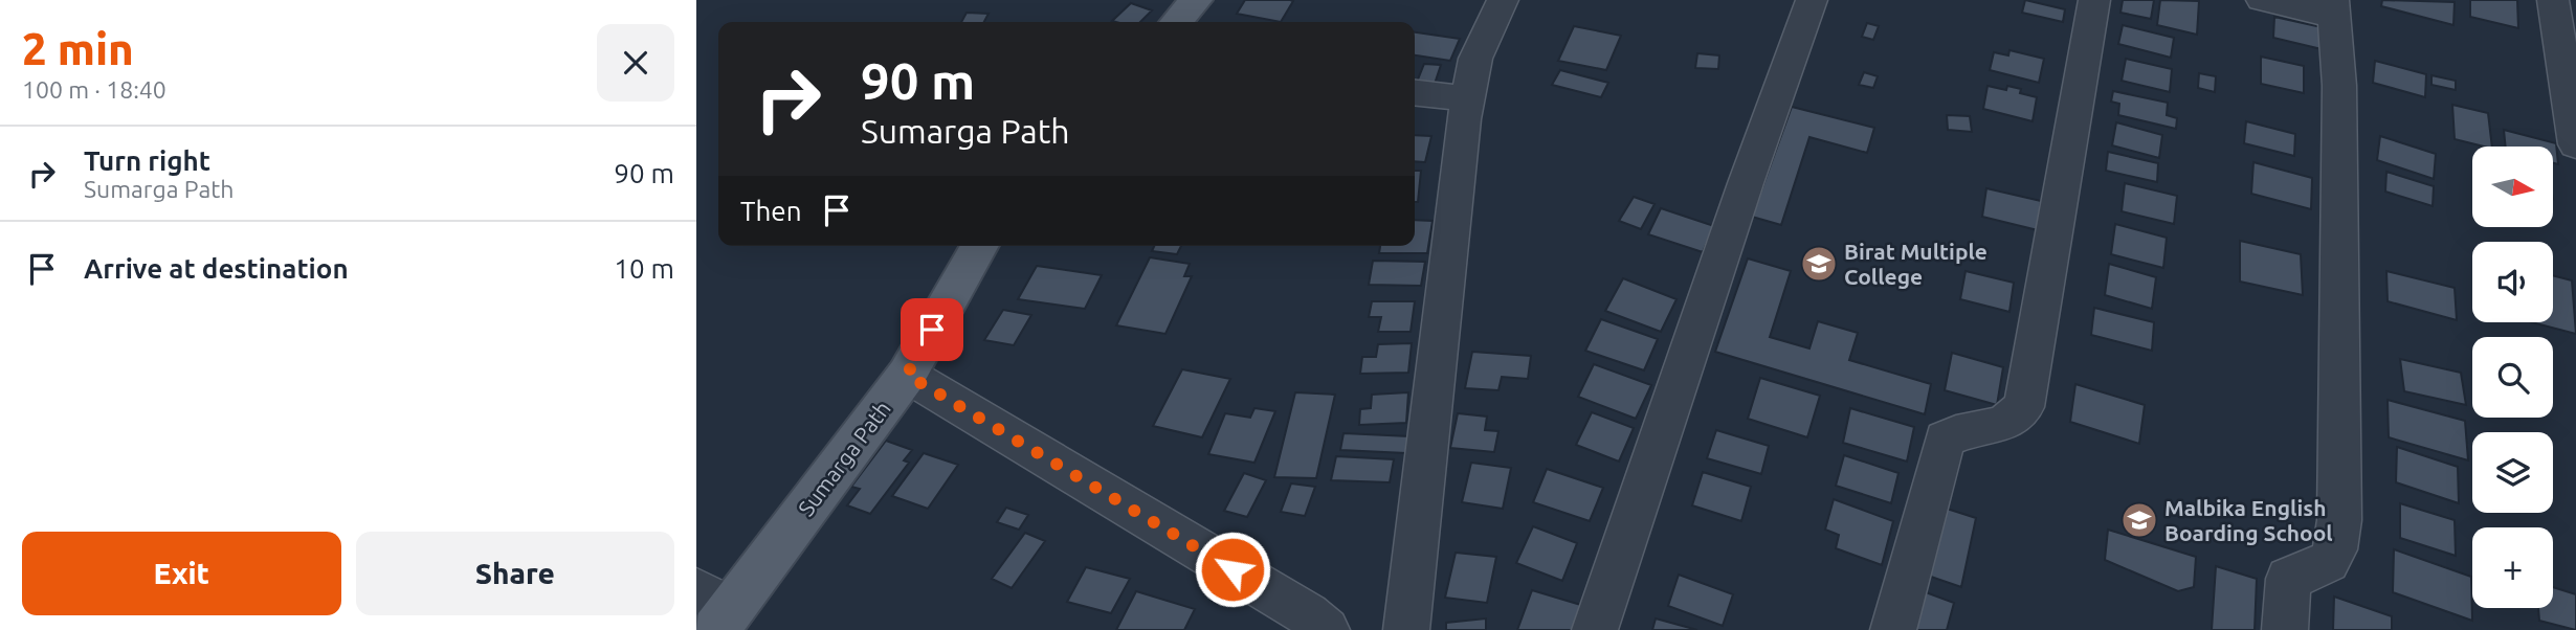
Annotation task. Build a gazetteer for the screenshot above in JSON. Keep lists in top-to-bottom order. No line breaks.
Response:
{"streets":{"main road":["Sumarga Path"]},"places":{"school or university":["Birat Multiple College","Malbika English Boarding School"]},"north":"right","page":{"heading":["2 min","100 m · 18:40"],"turn":["90 m","Sumarga Path"],"list":[{"name":"Turn right","note":"Sumarga Path","value":"90 m"},{"name":"Arrive at destination","value":"10 m"}],"map_buttons":"+","then":"Then","buttons":["Exit","Share"]}}
